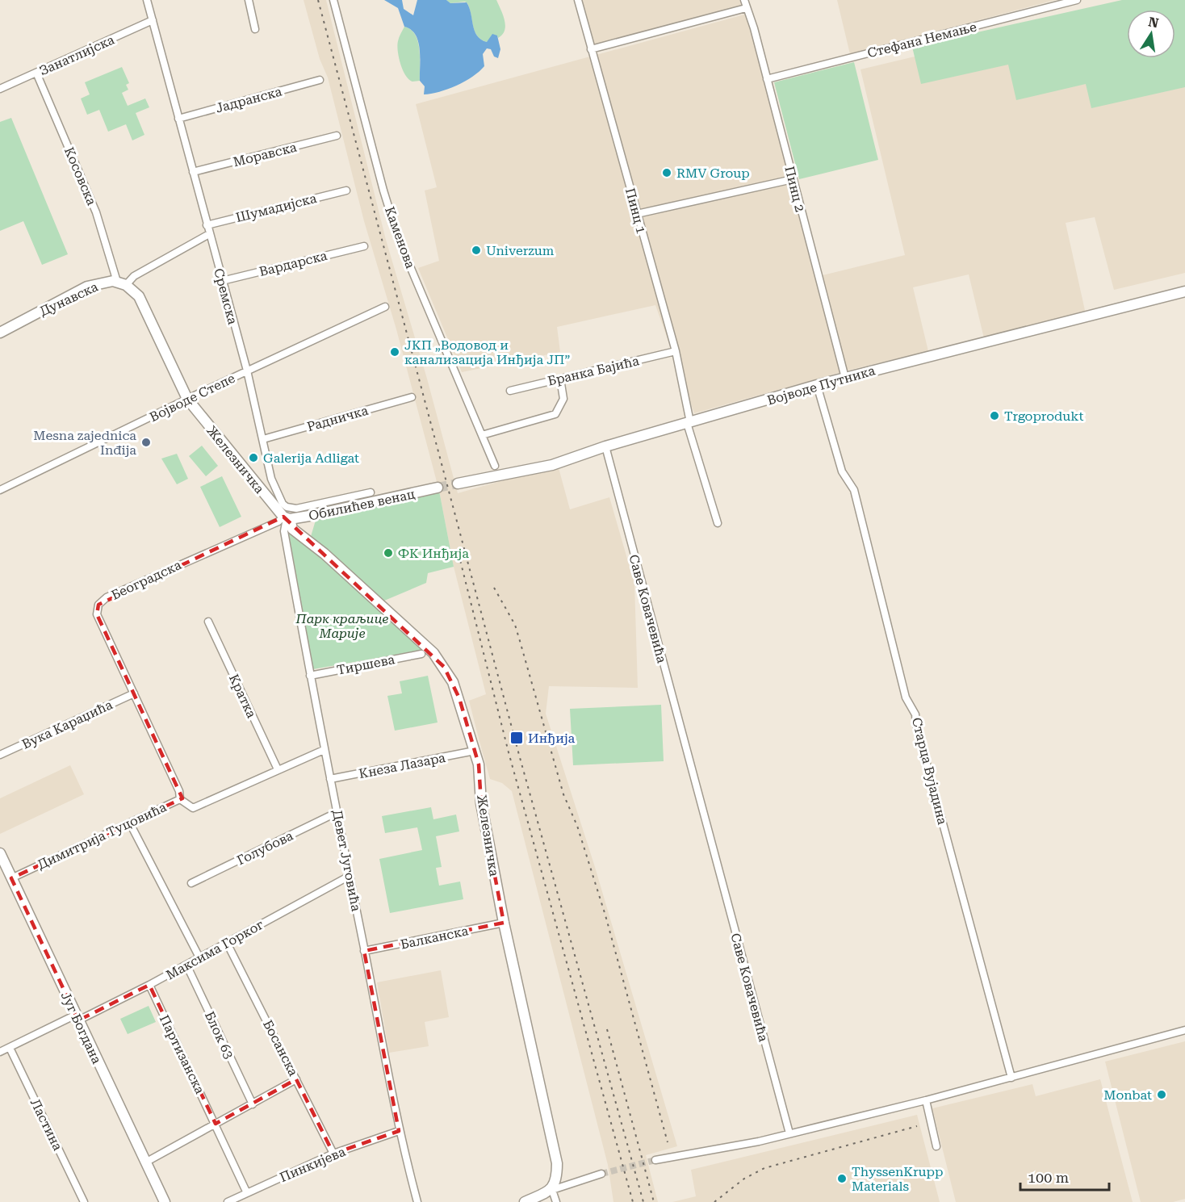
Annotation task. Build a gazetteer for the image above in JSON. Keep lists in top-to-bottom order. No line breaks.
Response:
{"streets":{"main road":["Дунавска","Војводе Путника","Железничка","Обилићев венац","Југ Богдана"],"street":["Стефана Немање","Занатлијска","Јадранска","Моравска","Косовска","Пинц 2","Шумадијска","Пинц 1","Каменова","Вардарска","Сремска","Бранка Бајића","Војводе Степе","Радничка","Београдска","Саве Ковачевића","Тиршева","Кратка","Вука Караџића","Кнеза Лазара","Старца Вујадина","Димитрија Туцовића","Голубова","Девет Југовића","Балканска","Максима Горког","Блок 63","Босанска","Партизанска","Ластина","Пинкијева"]},"crossings":[["Стефана Немање","Пинц 2"],["Занатлијска","Косовска"],["Занатлијска","Сремска"],["Јадранска","Сремска"],["Моравска","Сремска"],["Косовска","Дунавска"],["Пинц 2","Војводе Путника"],["Шумадијска","Сремска"],["Пинц 1","Бранка Бајића"],["Пинц 1","Војводе Путника"],["Вардарска","Сремска"],["Сремска","Војводе Степе"],["Сремска","Радничка"],["Војводе Путника","Саве Ковачевића"],["Војводе Путника","Старца Вујадина"],["Војводе Степе","Железничка"],["Железничка","Обилићев венац"],["Железничка","Београдска"],["Железничка","Кнеза Лазара"],["Железничка","Девет Југовића"],["Железничка","Балканска"],["Обилићев венац","Београдска"],["Обилићев венац","Девет Југовића"],["Београдска","Вука Караџића"],["Београдска","Димитрија Туцовића"],["Београдска","Девет Југовића"],["Тиршева","Девет Југовића"],["Кратка","Димитрија Туцовића"],["Кнеза Лазара","Девет Југовића"],["Димитрија Туцовића","Девет Југовића"],["Димитрија Туцовића","Југ Богдана"],["Голубова","Девет Југовића"],["Девет Југовића","Балканска"],["Девет Југовића","Максима Горког"],["Девет Југовића","Пинкијева"],["Максима Горког","Југ Богдана"],["Максима Горког","Блок 63"],["Максима Горког","Босанска"],["Максима Горког","Партизанска"],["Максима Горког","Ластина"],["Босанска","Пинкијева"],["Партизанска","Пинкијева"]],"parks":["Парк краљице Марије"],"places":{"other":["RMV Group","Univerzum","ЈКП „Водовод и канализација Инђија ЈП”","Trgoprodukt","Mesna zajednica Inđija","Galerija Adligat","ФК Инђија","Monbat","ThyssenKrupp Materials"],"transit":["Инђија"]},"scale_bar":"100 m","north":"top"}
